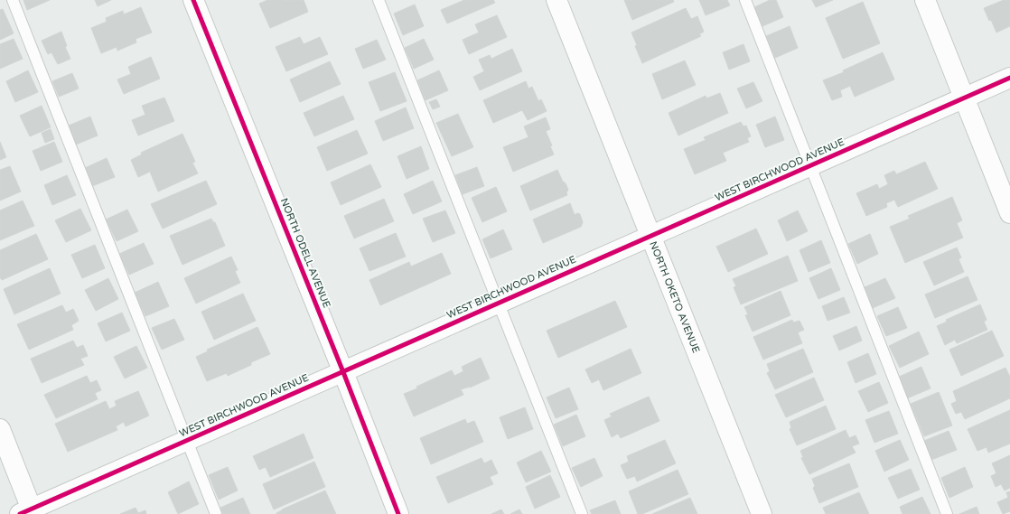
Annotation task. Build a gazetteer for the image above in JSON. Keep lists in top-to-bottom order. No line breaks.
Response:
{"streets":{"street":["WEST BIRCHWOOD AVENUE","NORTH ODELL AVENUE","NORTH OKETO AVENUE"]},"crossings":[["WEST BIRCHWOOD AVENUE","NORTH ODELL AVENUE"],["WEST BIRCHWOOD AVENUE","NORTH OKETO AVENUE"]]}
